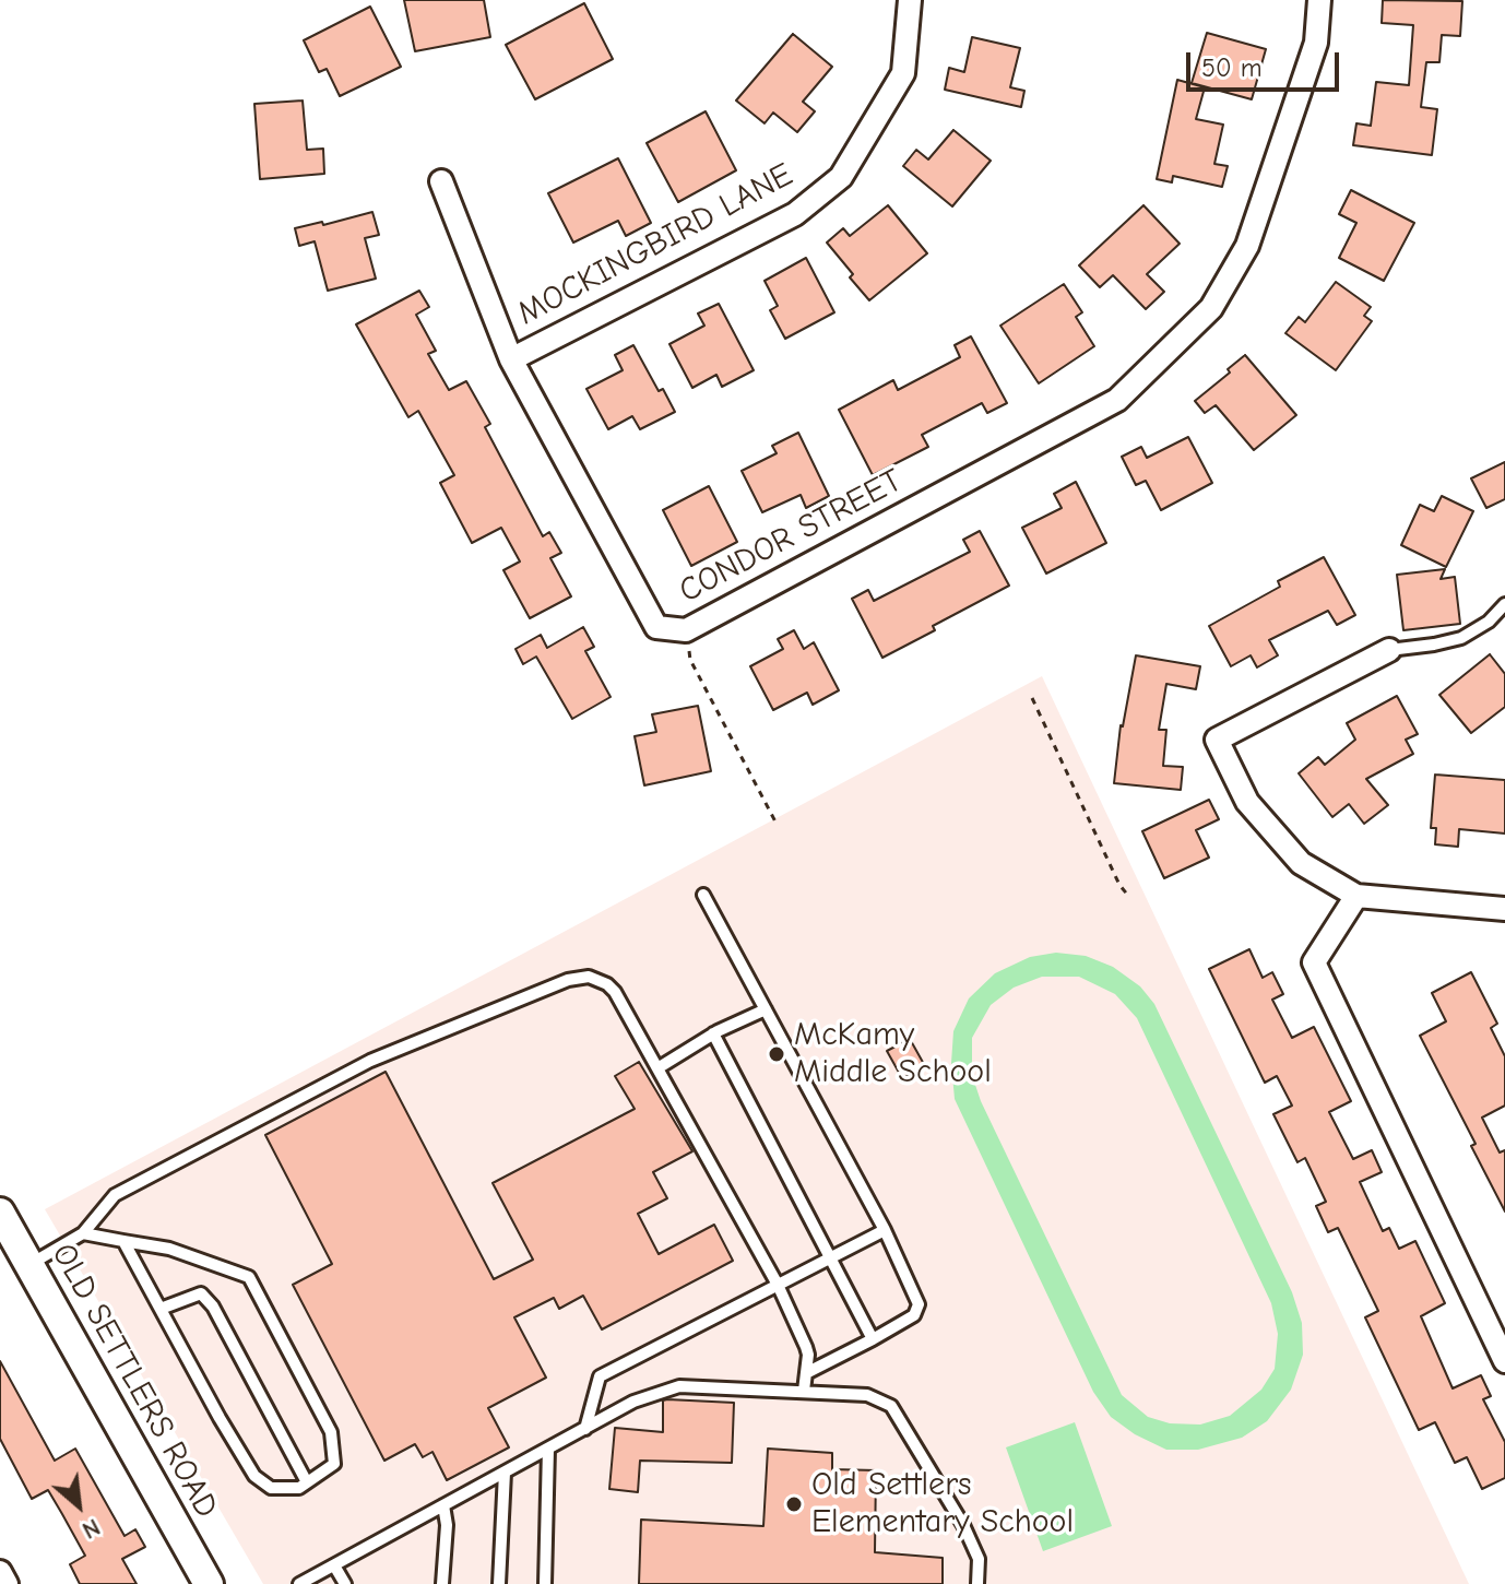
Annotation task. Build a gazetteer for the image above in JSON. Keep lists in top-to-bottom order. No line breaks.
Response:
{"streets":{"street":["MOCKINGBIRD LANE","CONDOR STREET","OLD SETTLERS ROAD"]},"crossings":[["MOCKINGBIRD LANE","CONDOR STREET"]],"places":["McKamy Middle School","Old Settlers Elementary School"],"scale_bar":"50 m","north":"bottom right"}
